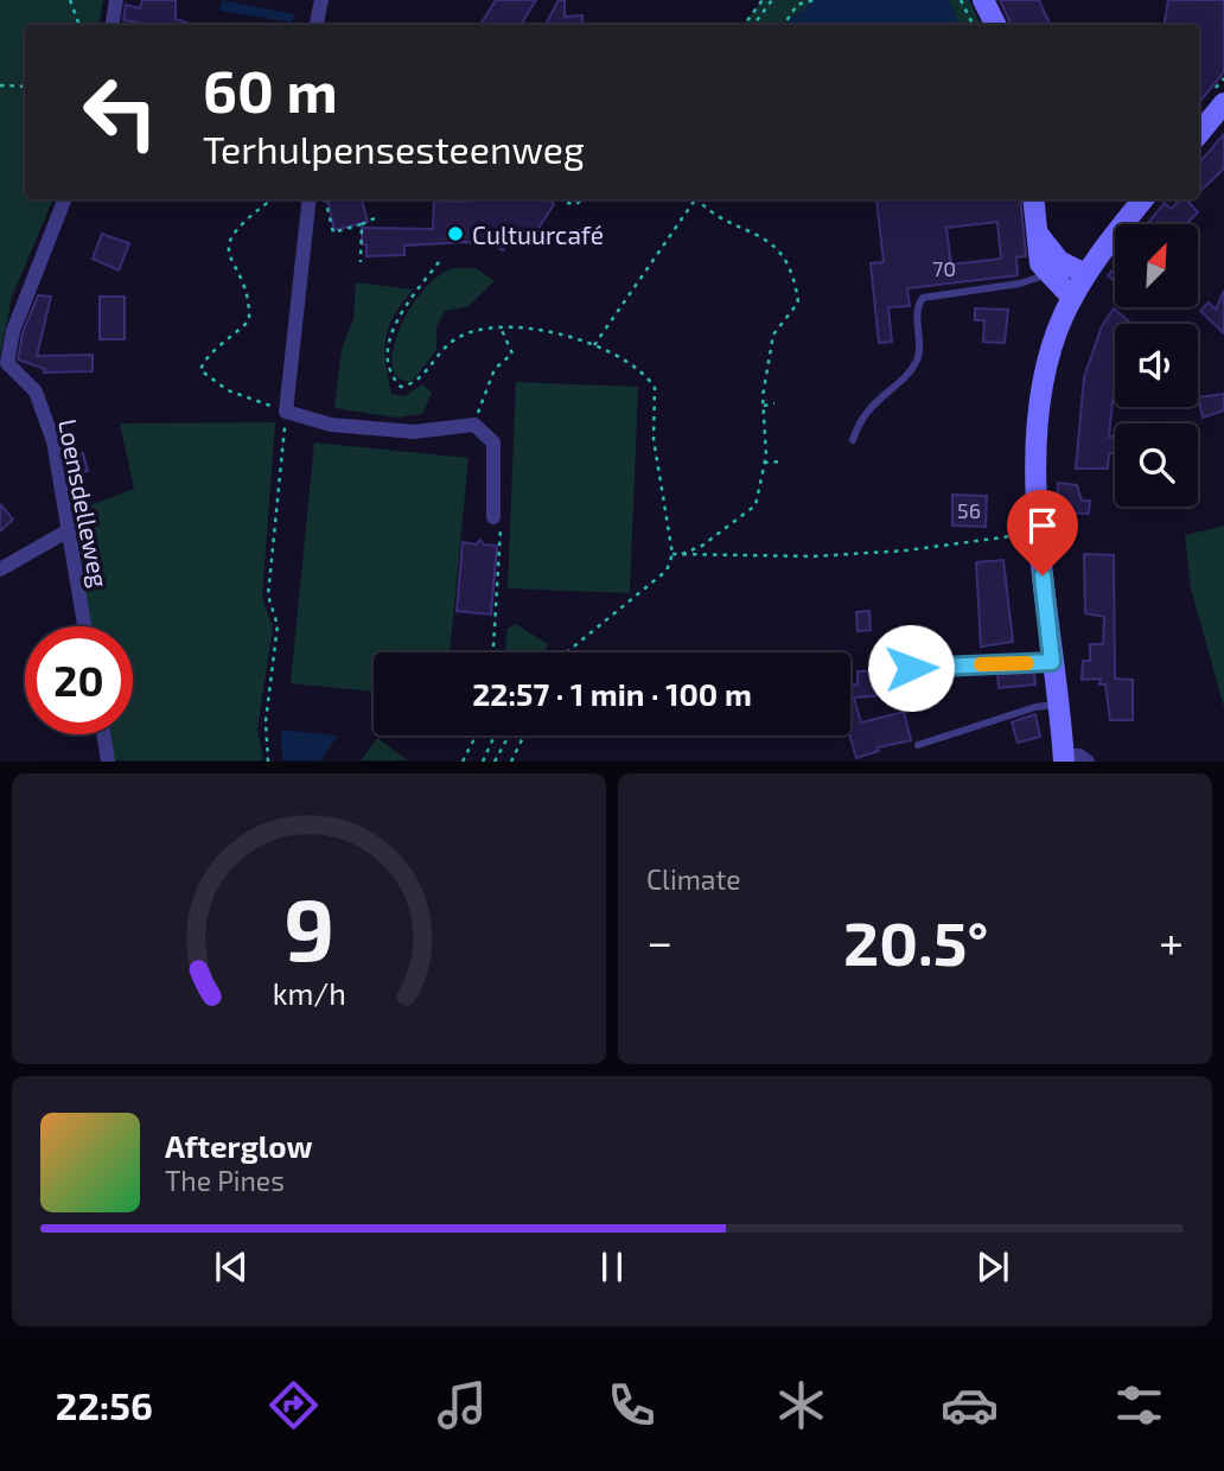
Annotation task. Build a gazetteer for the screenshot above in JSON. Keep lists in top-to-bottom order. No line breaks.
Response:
{"streets":{"street":["Loensdelleweg"]},"places":["Cultuurcafé"],"house_numbers":["70","56"],"north":"top right","page":{"turn":["60 m","Terhulpensesteenweg"],"limit":"20","trip":"22:57 · 1 min · 100 m","tile":"Climate","heat":["−","20.5°","+"],"song":["Afterglow","The Pines"],"tabs":"22:56","gauge":["9","km/h"]}}
